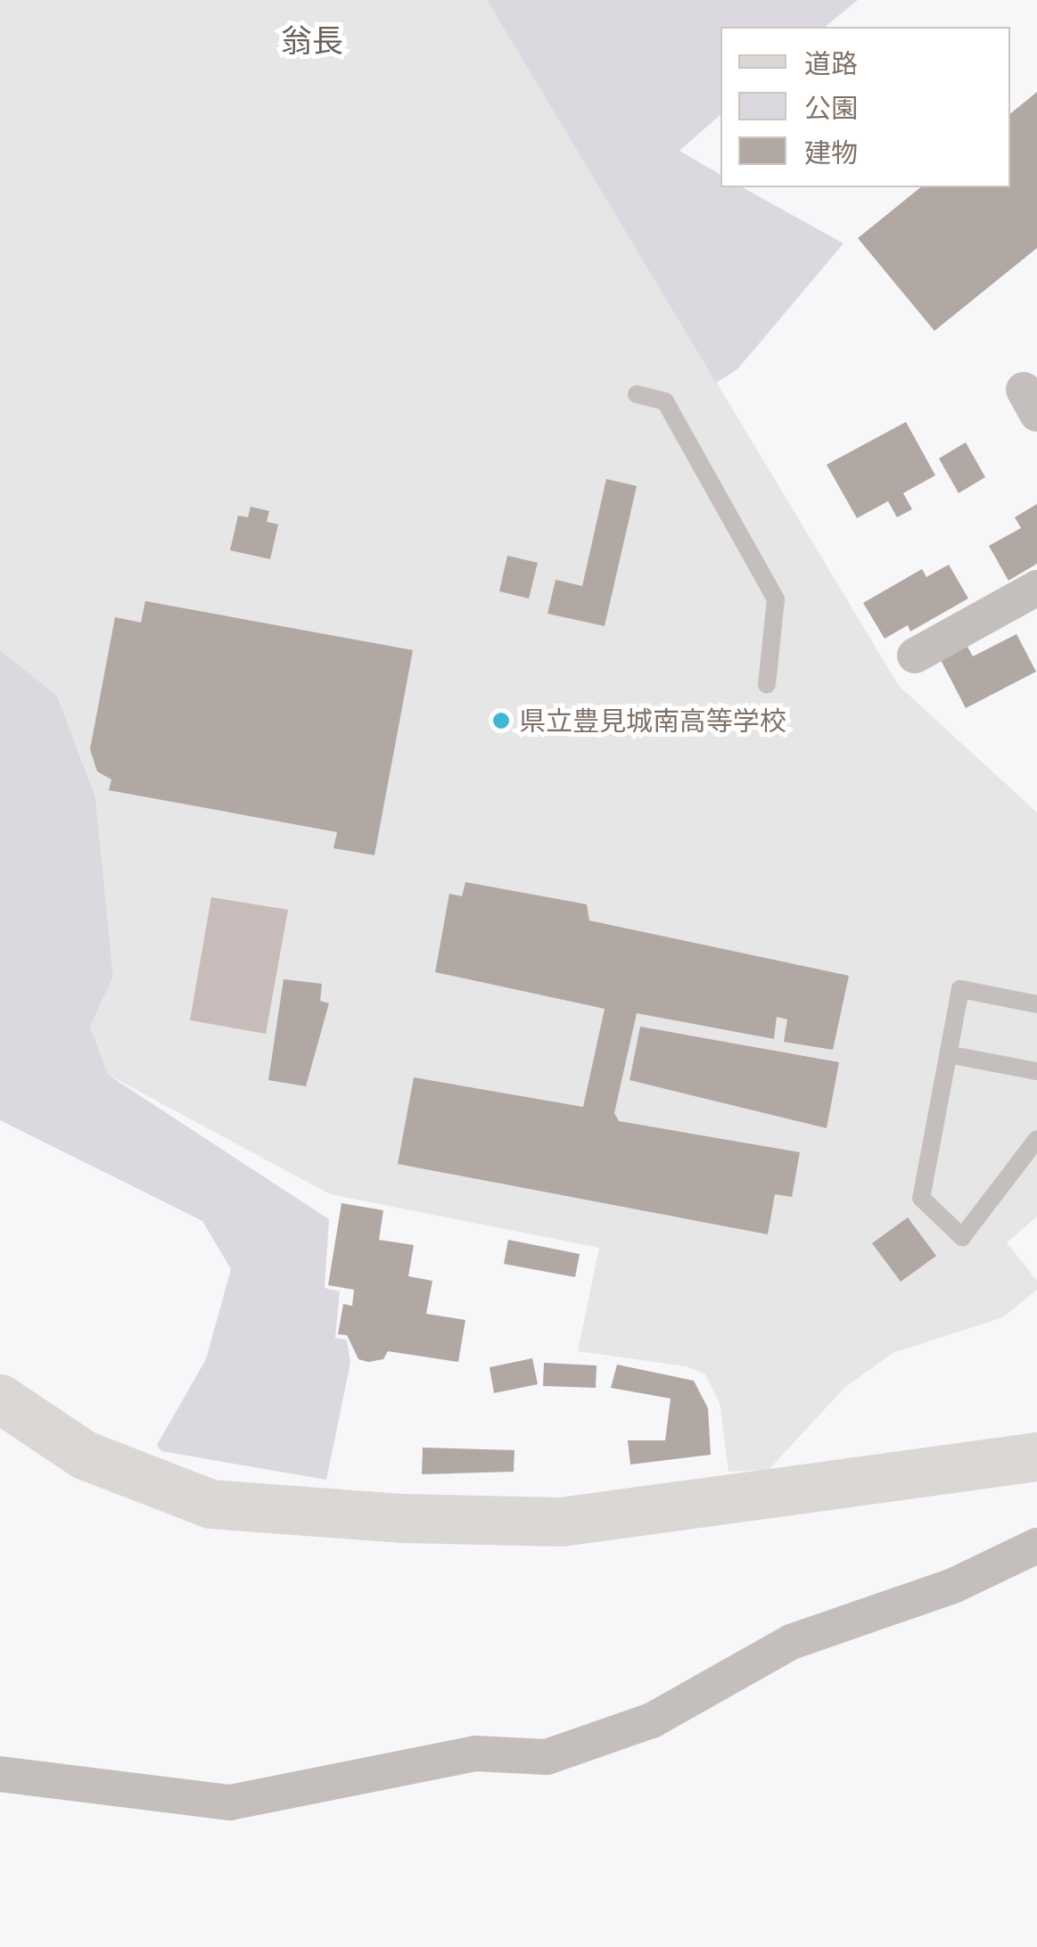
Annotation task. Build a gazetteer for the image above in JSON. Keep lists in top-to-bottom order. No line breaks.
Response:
{"districts":["翁長"],"places":["県立豊見城南高等学校"],"legend":["道路","公園","建物"]}
